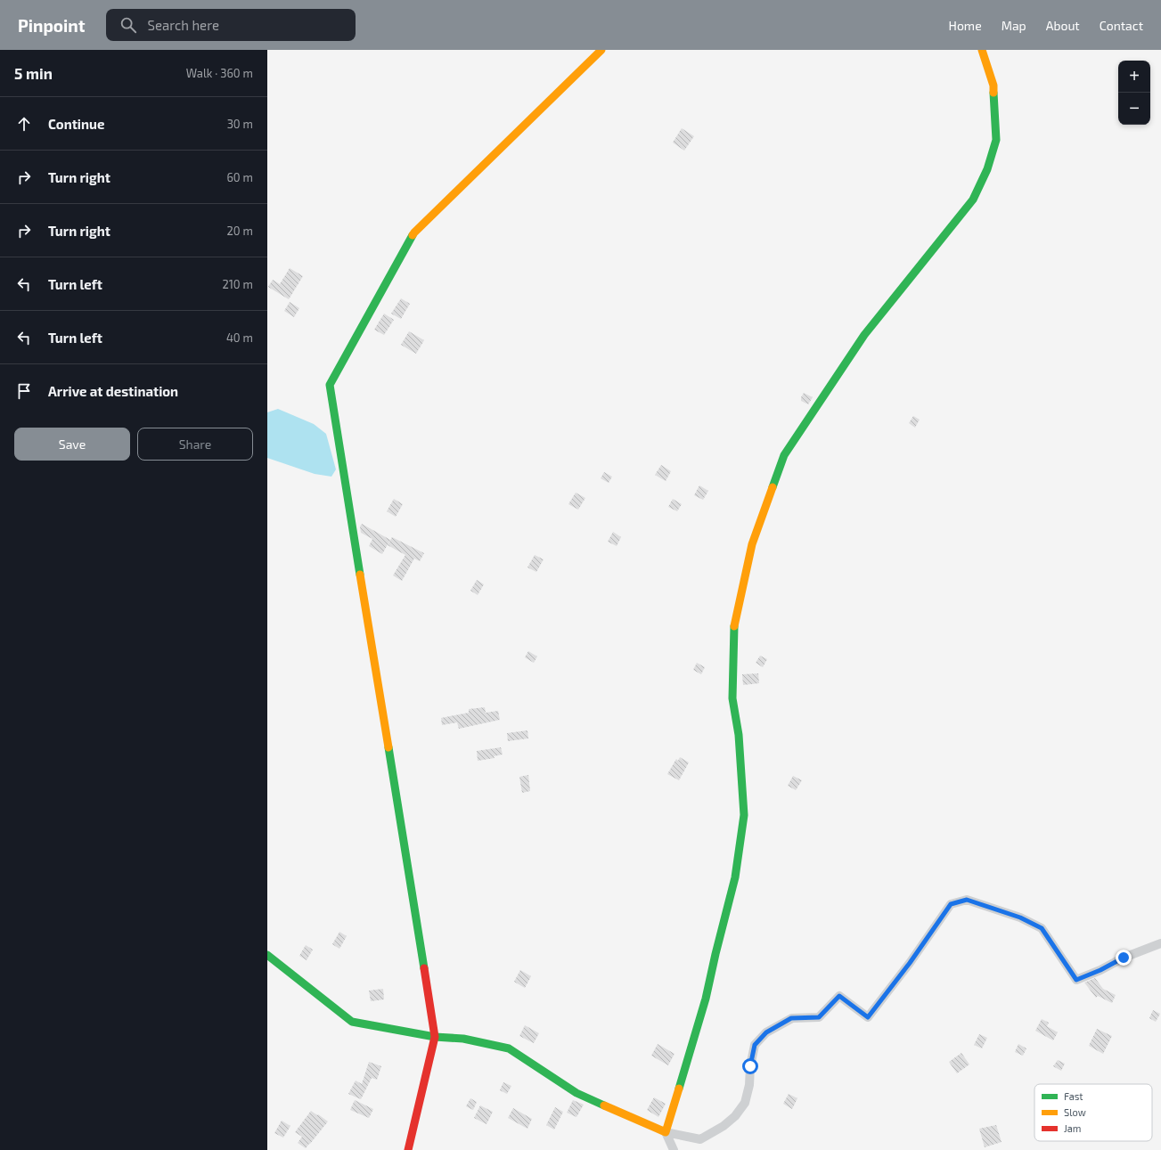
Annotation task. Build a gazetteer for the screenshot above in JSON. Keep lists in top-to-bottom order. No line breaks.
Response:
{"legend":["Fast","Slow","Jam"],"page":{"header":"Pinpoint","search":"Search here","nav":["Home","Map","About","Contact"],"heading":["5 min","Walk · 360 m"],"map_buttons":["+","−"],"list":[["Continue","30 m"],["Turn right","60 m"],["Turn right","20 m"],["Turn left","210 m"],["Turn left","40 m"],"Arrive at destination"],"buttons":["Save","Share"]}}
